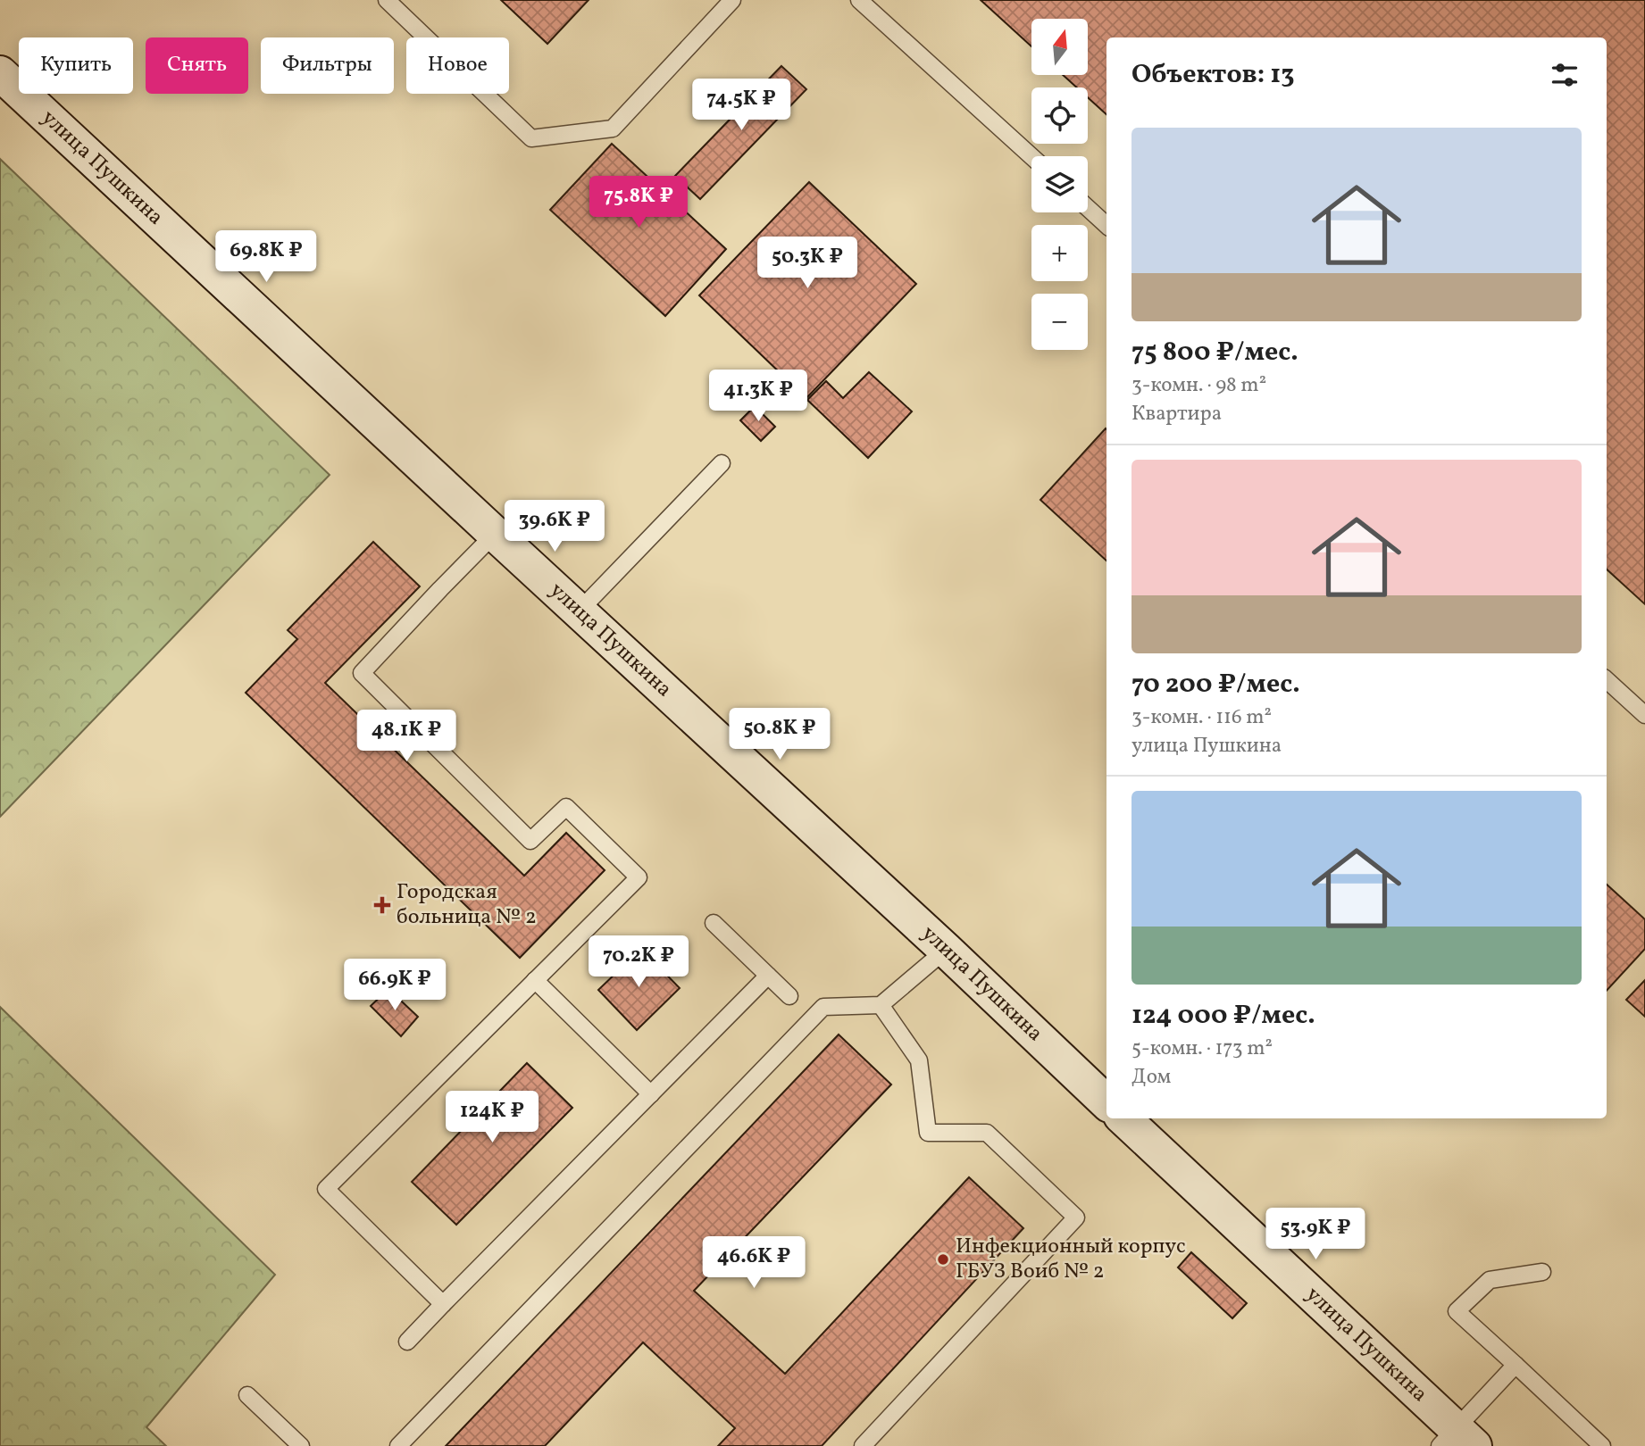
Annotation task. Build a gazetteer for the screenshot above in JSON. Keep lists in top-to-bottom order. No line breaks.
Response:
{"streets":{"main road":["улица Пушкина"]},"places":{"health":["Городская больница № 2"],"other":["Инфекционный корпус ГБУЗ Воиб № 2"]},"north":"top","page":{"map_buttons":["+","−"],"chip":["Купить","Снять","Фильтры","Новое"],"heading":"Объектов: 13","price":["74.5K ₽","75.8K ₽","69.8K ₽","50.3K ₽","41.3K ₽","39.6K ₽","50.8K ₽","48.1K ₽","70.2K ₽","66.9K ₽","124K ₽","53.9K ₽","46.6K ₽"],"list":[{"name":"75 800 ₽/мес.","note":"3-комн. · 98 m² · Квартира"},{"name":"70 200 ₽/мес.","note":"3-комн. · 116 m² · улица Пушкина"},{"name":"124 000 ₽/мес.","note":"5-комн. · 173 m² · Дом"}]}}
